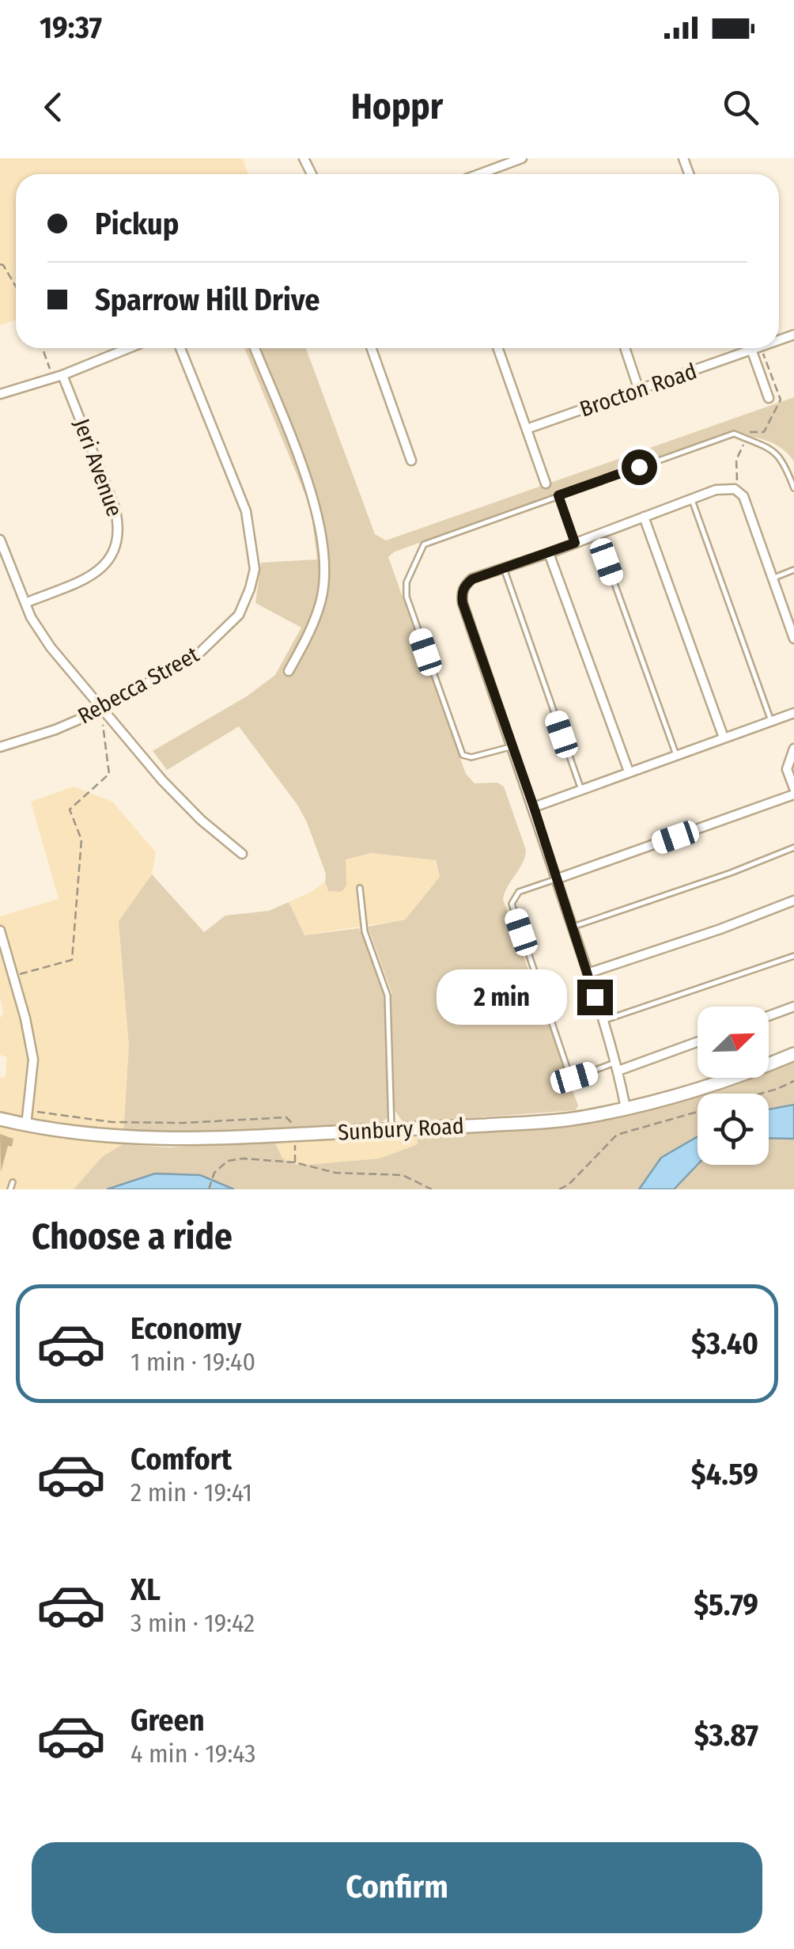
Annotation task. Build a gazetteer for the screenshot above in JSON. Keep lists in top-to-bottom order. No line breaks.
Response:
{"streets":{"main road":["Sunbury Road"],"street":["Brocton Road","Jeri Avenue","Rebecca Street"]},"north":"top right","page":{"status":"19:37","header":"Hoppr","banner":["Pickup","Sparrow Hill Drive"],"bubble":"2 min","heading":"Choose a ride","list":[{"name":"Economy","note":"1 min · 19:40","value":"$3.40"},{"name":"Comfort","note":"2 min · 19:41","value":"$4.59"},{"name":"XL","note":"3 min · 19:42","value":"$5.79"},{"name":"Green","note":"4 min · 19:43","value":"$3.87"}],"buttons":"Confirm"}}
